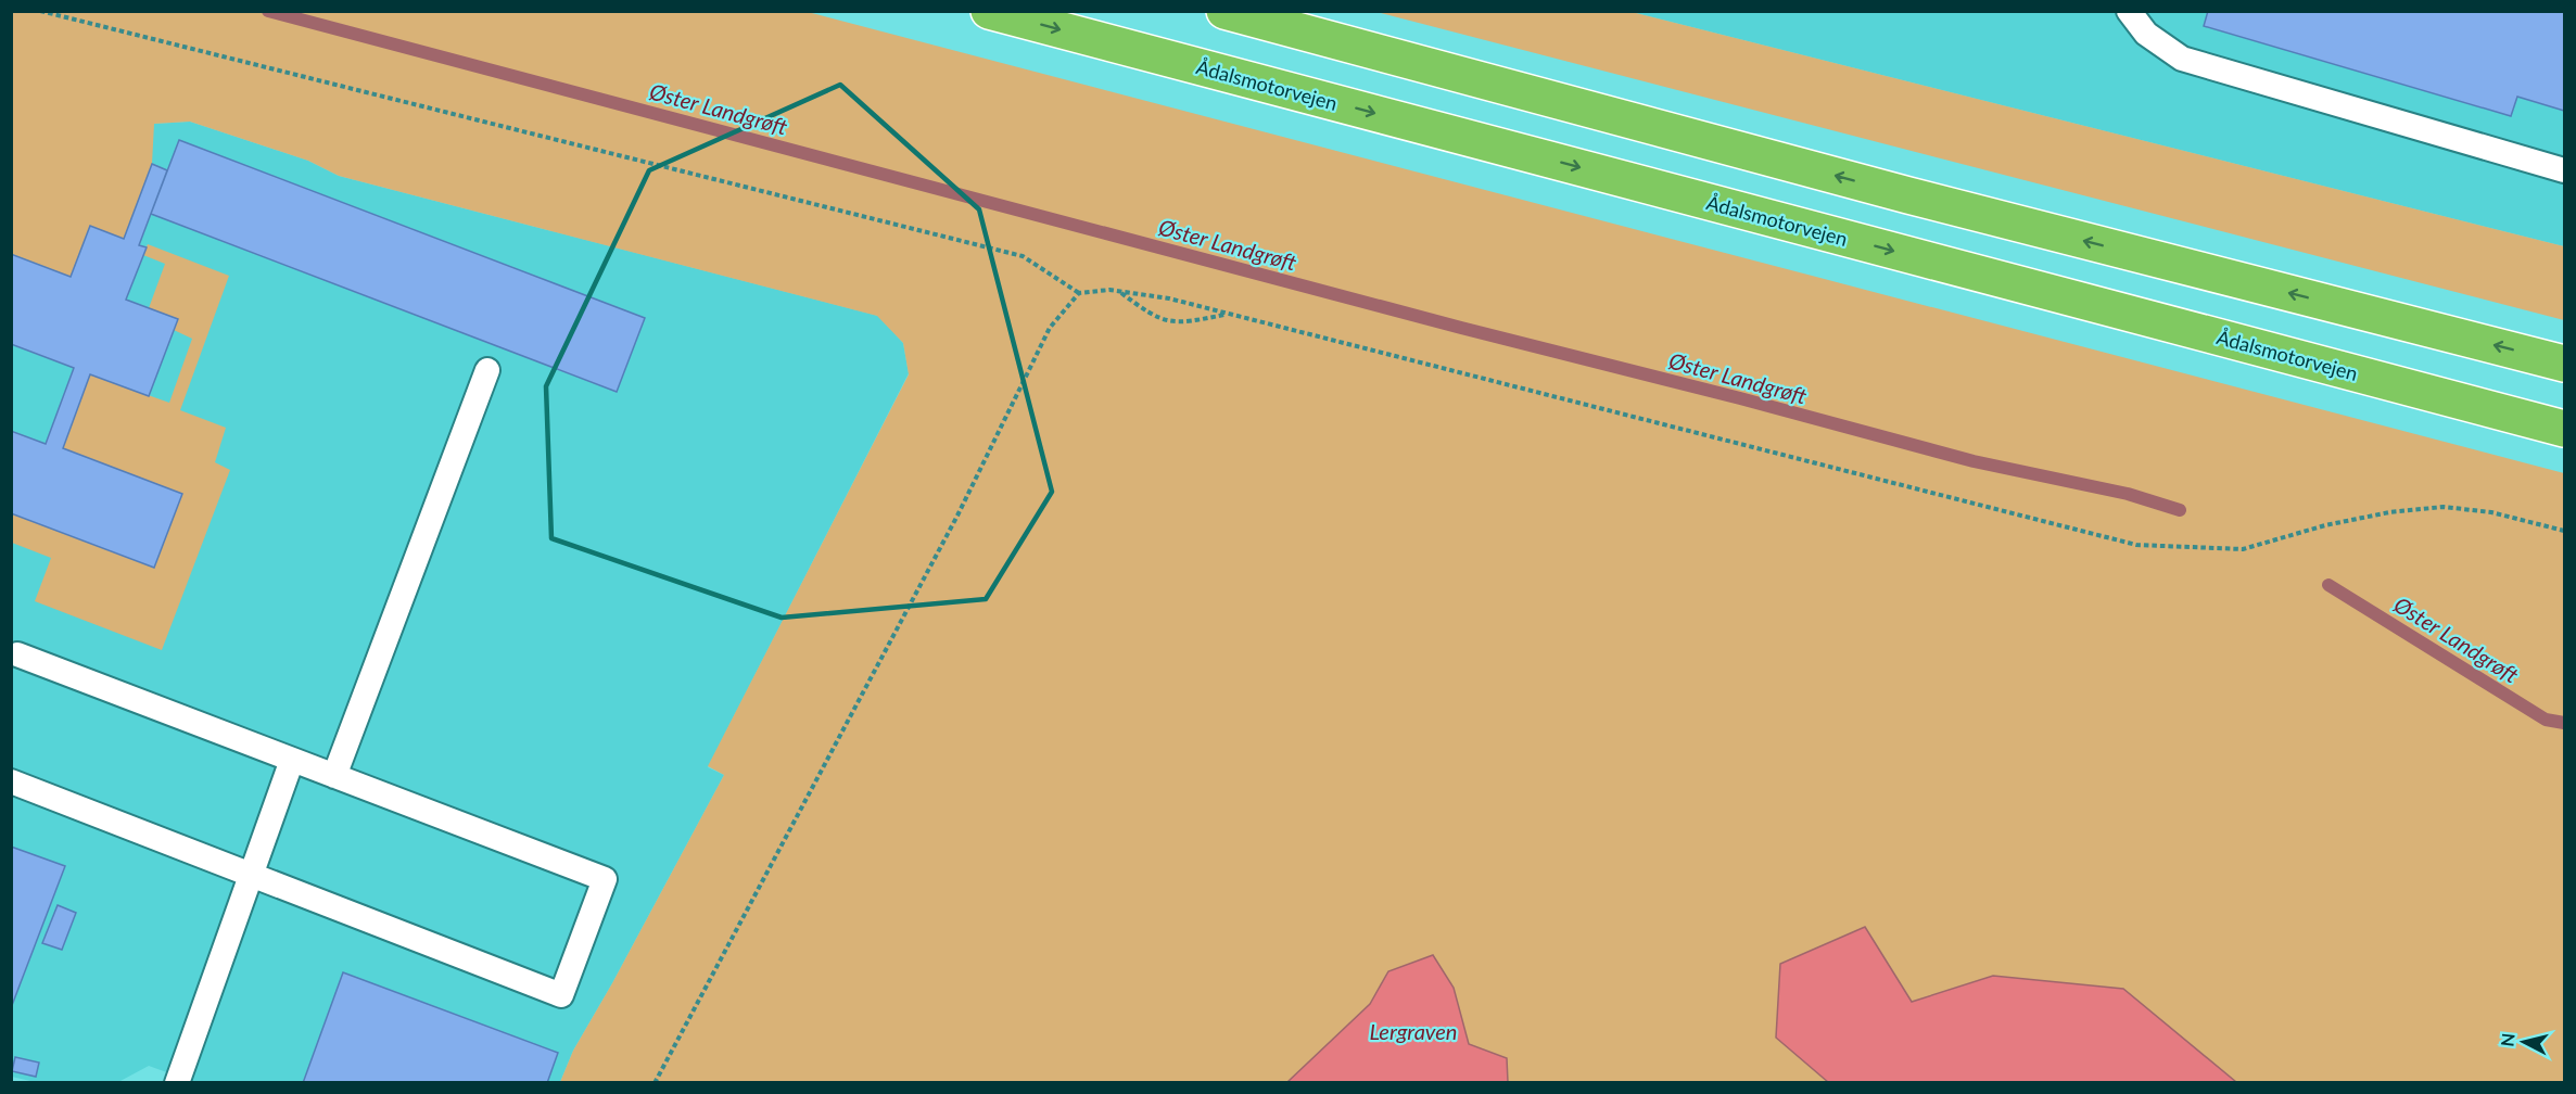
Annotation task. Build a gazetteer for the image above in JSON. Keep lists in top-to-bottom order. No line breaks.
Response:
{"streets":{"highway":["Ådalsmotorvejen"]},"water":["Øster Landgrøft","Lergraven"],"north":"left"}
